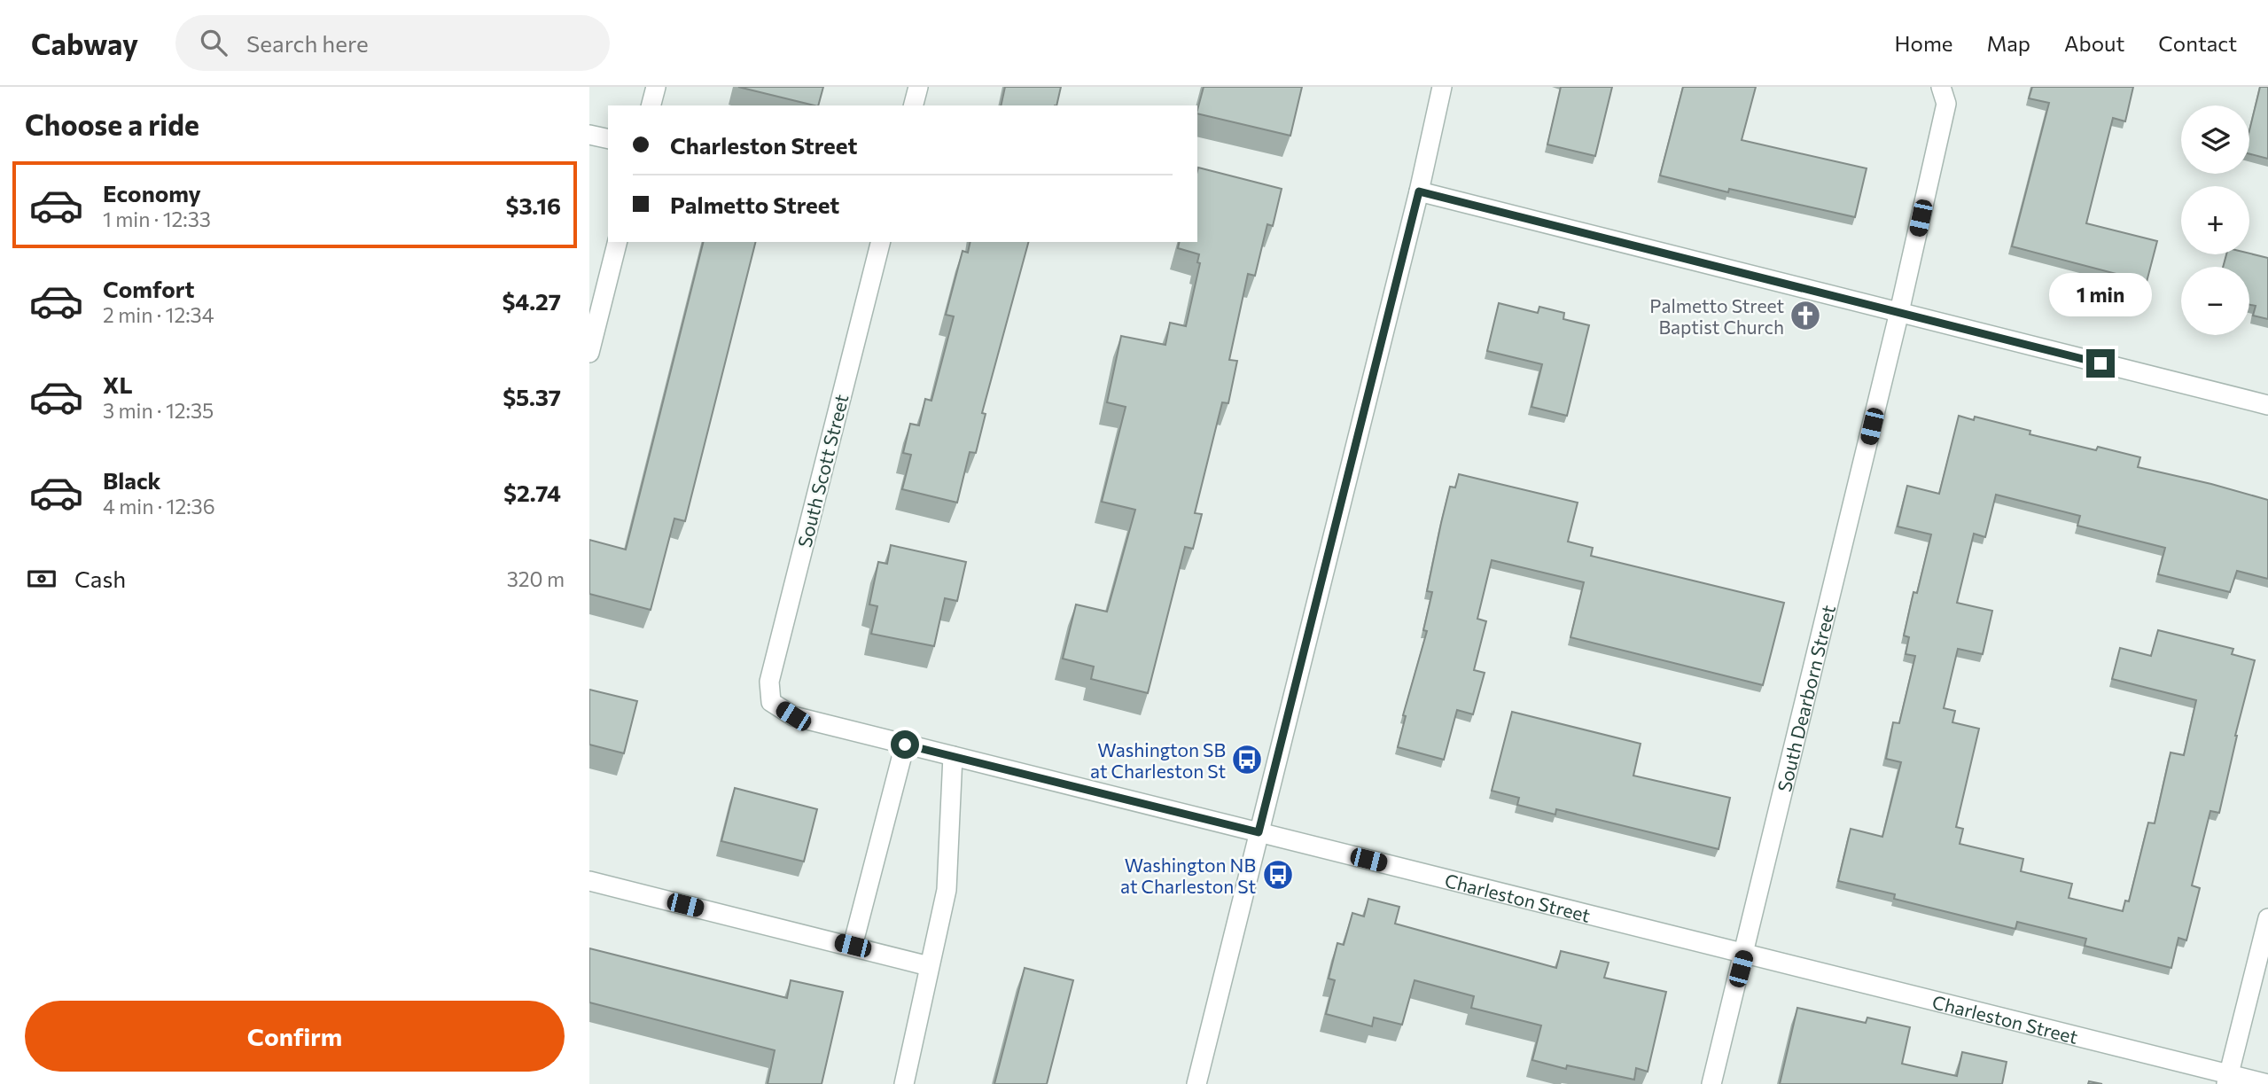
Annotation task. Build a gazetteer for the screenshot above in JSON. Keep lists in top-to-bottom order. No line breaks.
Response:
{"streets":{"street":["South Scott Street","South Dearborn Street","Charleston Street"]},"crossings":[["South Scott Street","Charleston Street"],["South Dearborn Street","Charleston Street"]],"places":{"church":["Palmetto Street Baptist Church"],"bus stop":["Washington SB at Charleston St","Washington NB at Charleston St"]},"page":{"header":"Cabway","search":"Search here","nav":["Home","Map","About","Contact"],"heading":"Choose a ride","map_buttons":["+","−"],"banner":["Charleston Street","Palmetto Street"],"list":[{"name":"Economy","note":"1 min · 12:33","value":"$3.16"},{"name":"Comfort","note":"2 min · 12:34","value":"$4.27"},{"name":"XL","note":"3 min · 12:35","value":"$5.37"},{"name":"Black","note":"4 min · 12:36","value":"$2.74"}],"bubble":"1 min","pay":["Cash","320 m"],"buttons":"Confirm"}}
